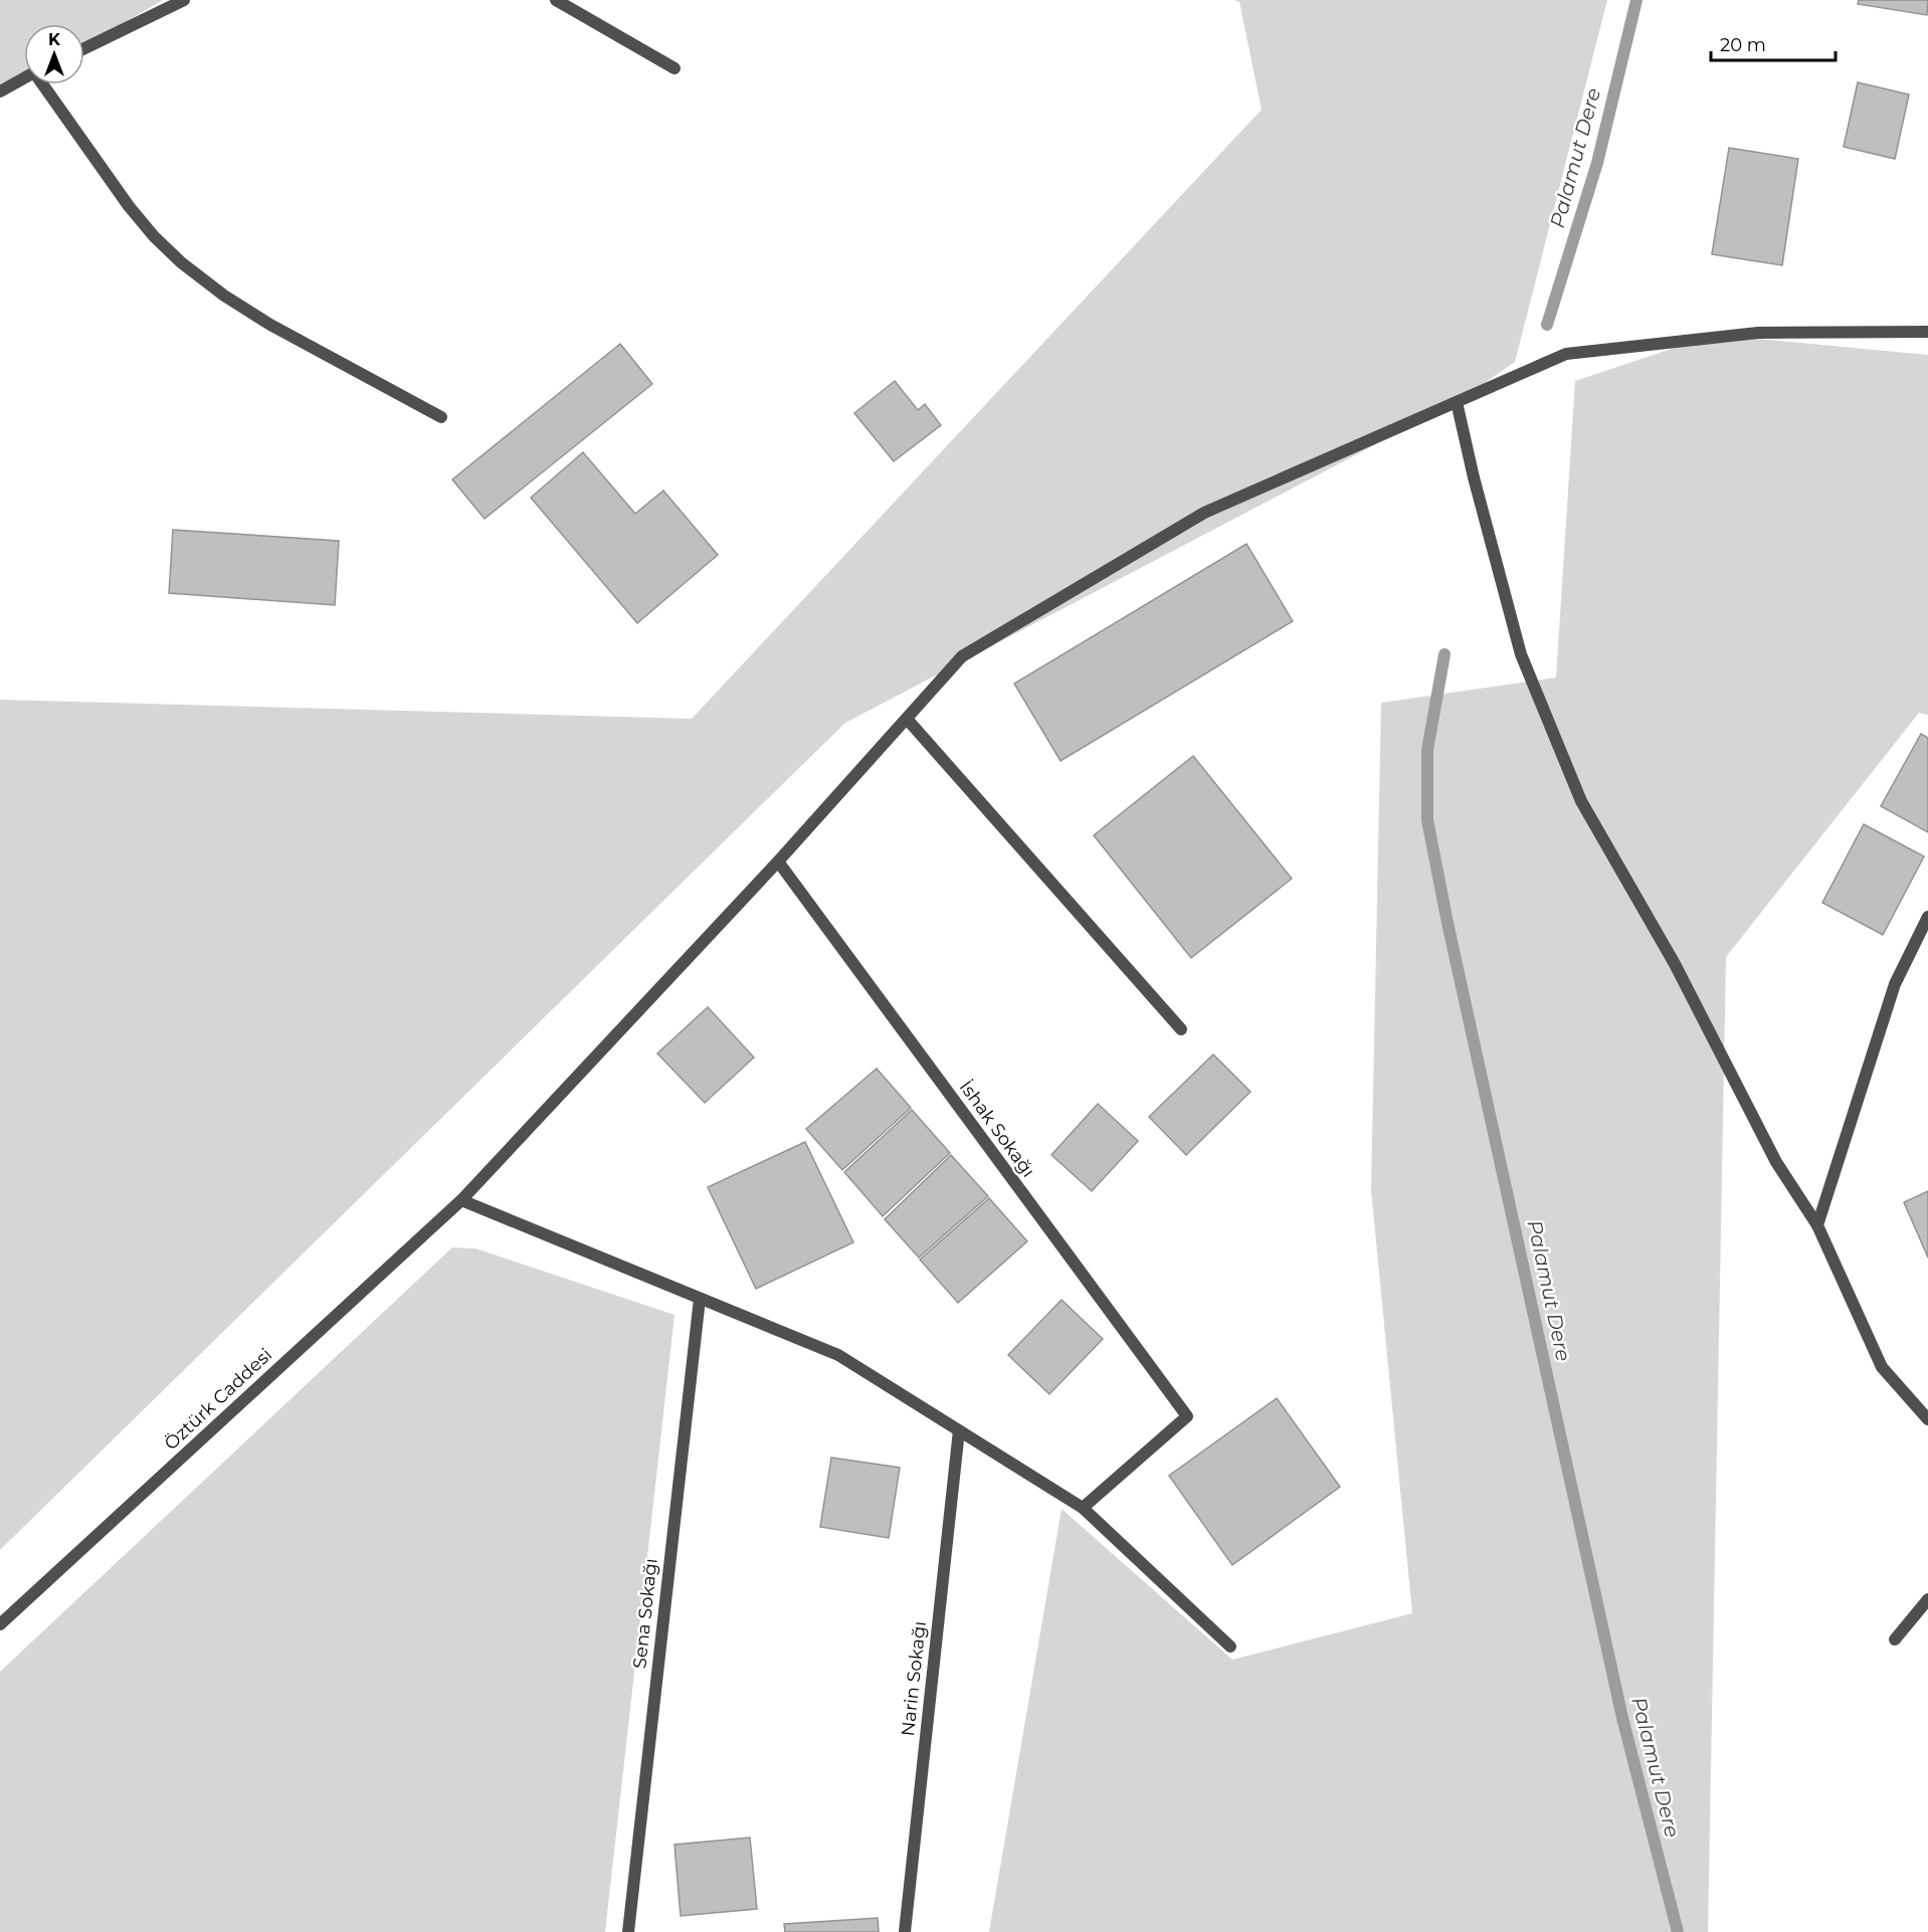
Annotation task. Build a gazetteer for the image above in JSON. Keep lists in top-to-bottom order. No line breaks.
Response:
{"streets":{"street":["İshak Sokağı","Öztürk Caddesi","Sena Sokağı","Narin Sokağı"]},"crossings":[["İshak Sokağı","Öztürk Caddesi"]],"water":["Palamut Dere"],"scale_bar":"20 m","north":"top"}
